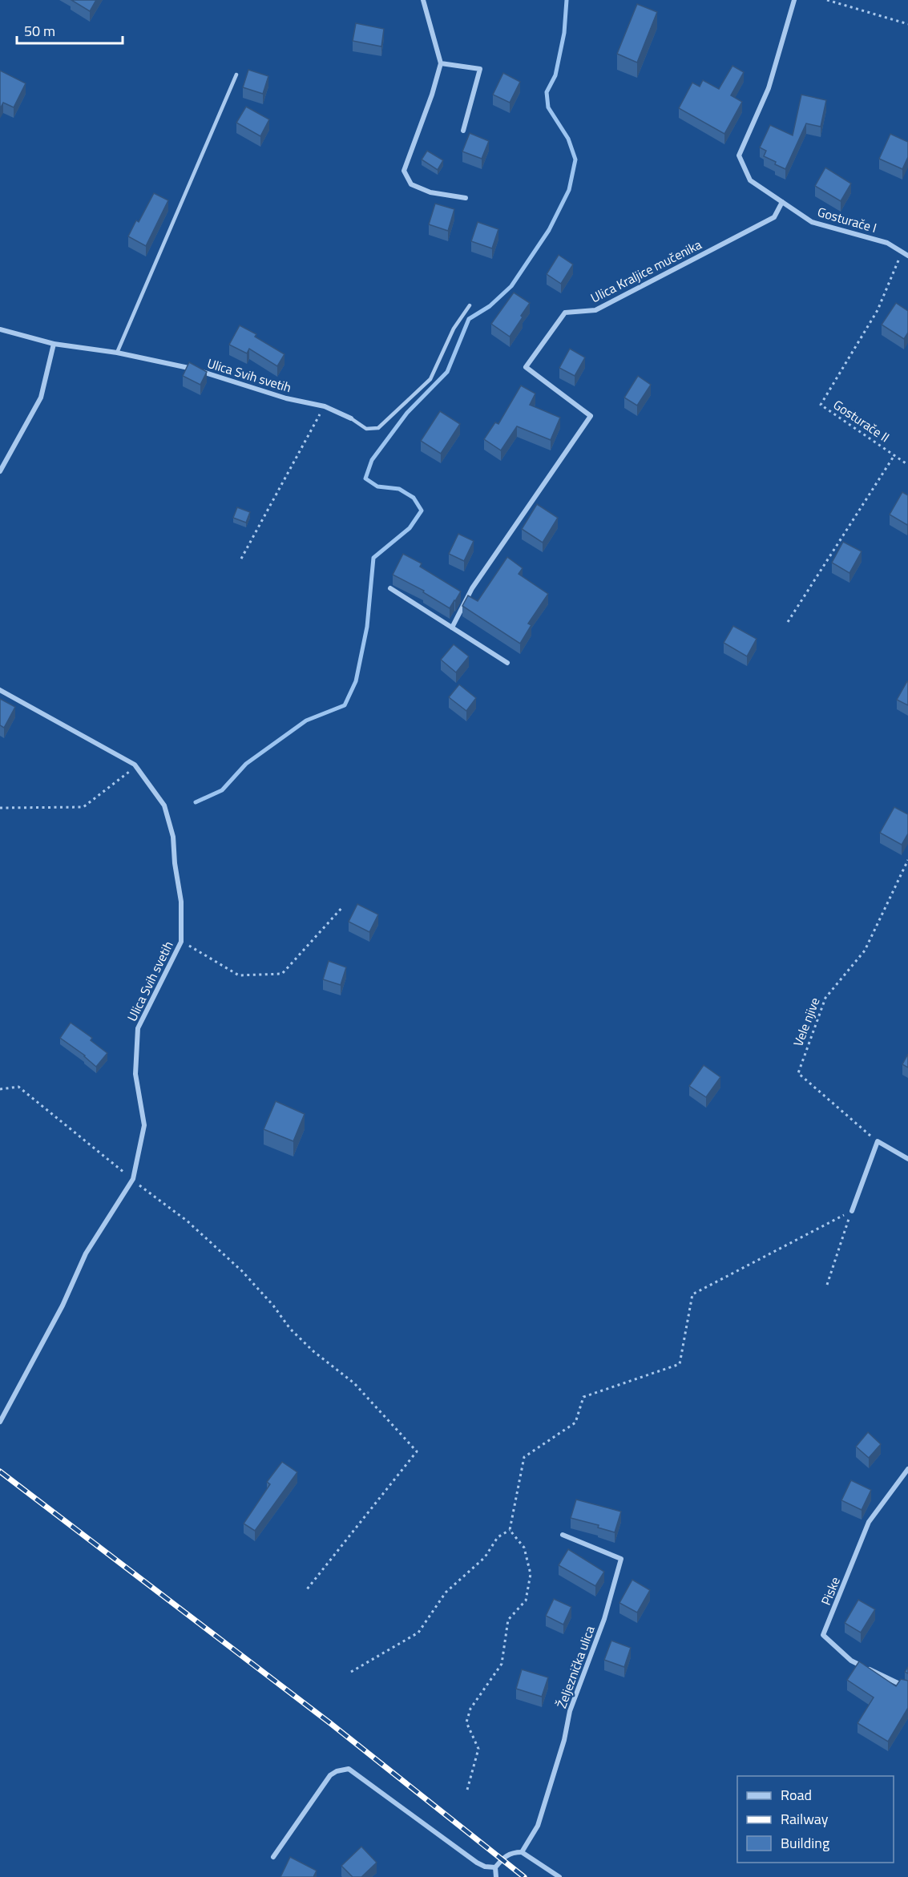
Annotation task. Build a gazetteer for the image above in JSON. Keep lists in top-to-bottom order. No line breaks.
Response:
{"streets":{"street":["Gosturače I","Ulica Kraljice mučenika","Ulica Svih svetih","Piske","Željeznička ulica"],"path":["Gosturače II","Vele njive"]},"crossings":[["Gosturače I","Ulica Kraljice mučenika"],["Gosturače I","Gosturače II"]],"legend":["Road","Railway","Building"],"scale_bar":"50 m"}
